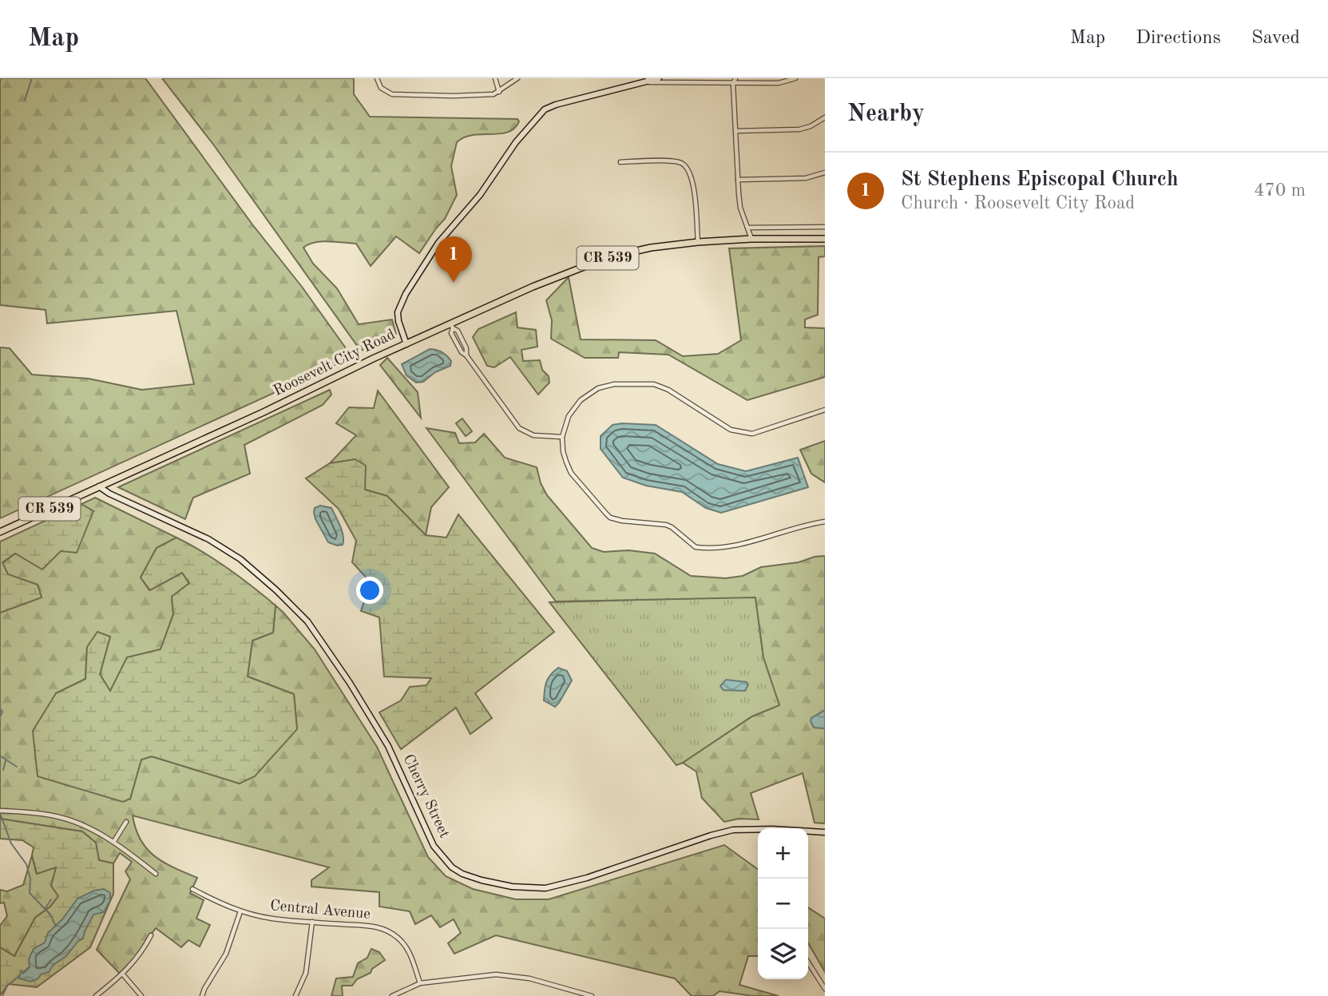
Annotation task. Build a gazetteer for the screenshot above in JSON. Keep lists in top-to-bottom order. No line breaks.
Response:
{"streets":{"main road":["CR 539","Roosevelt City Road"],"street":["Cherry Street","Central Avenue"]},"crossings":[["CR 539","Roosevelt City Road"],["Roosevelt City Road","Cherry Street"]],"page":{"header":"Map","nav":["Map","Directions","Saved"],"heading":"Nearby","list":[{"mark":"1","name":"St Stephens Episcopal Church","note":"Church · Roosevelt City Road","value":"470 m"}],"pins":"1","map_buttons":["+","−"]}}
